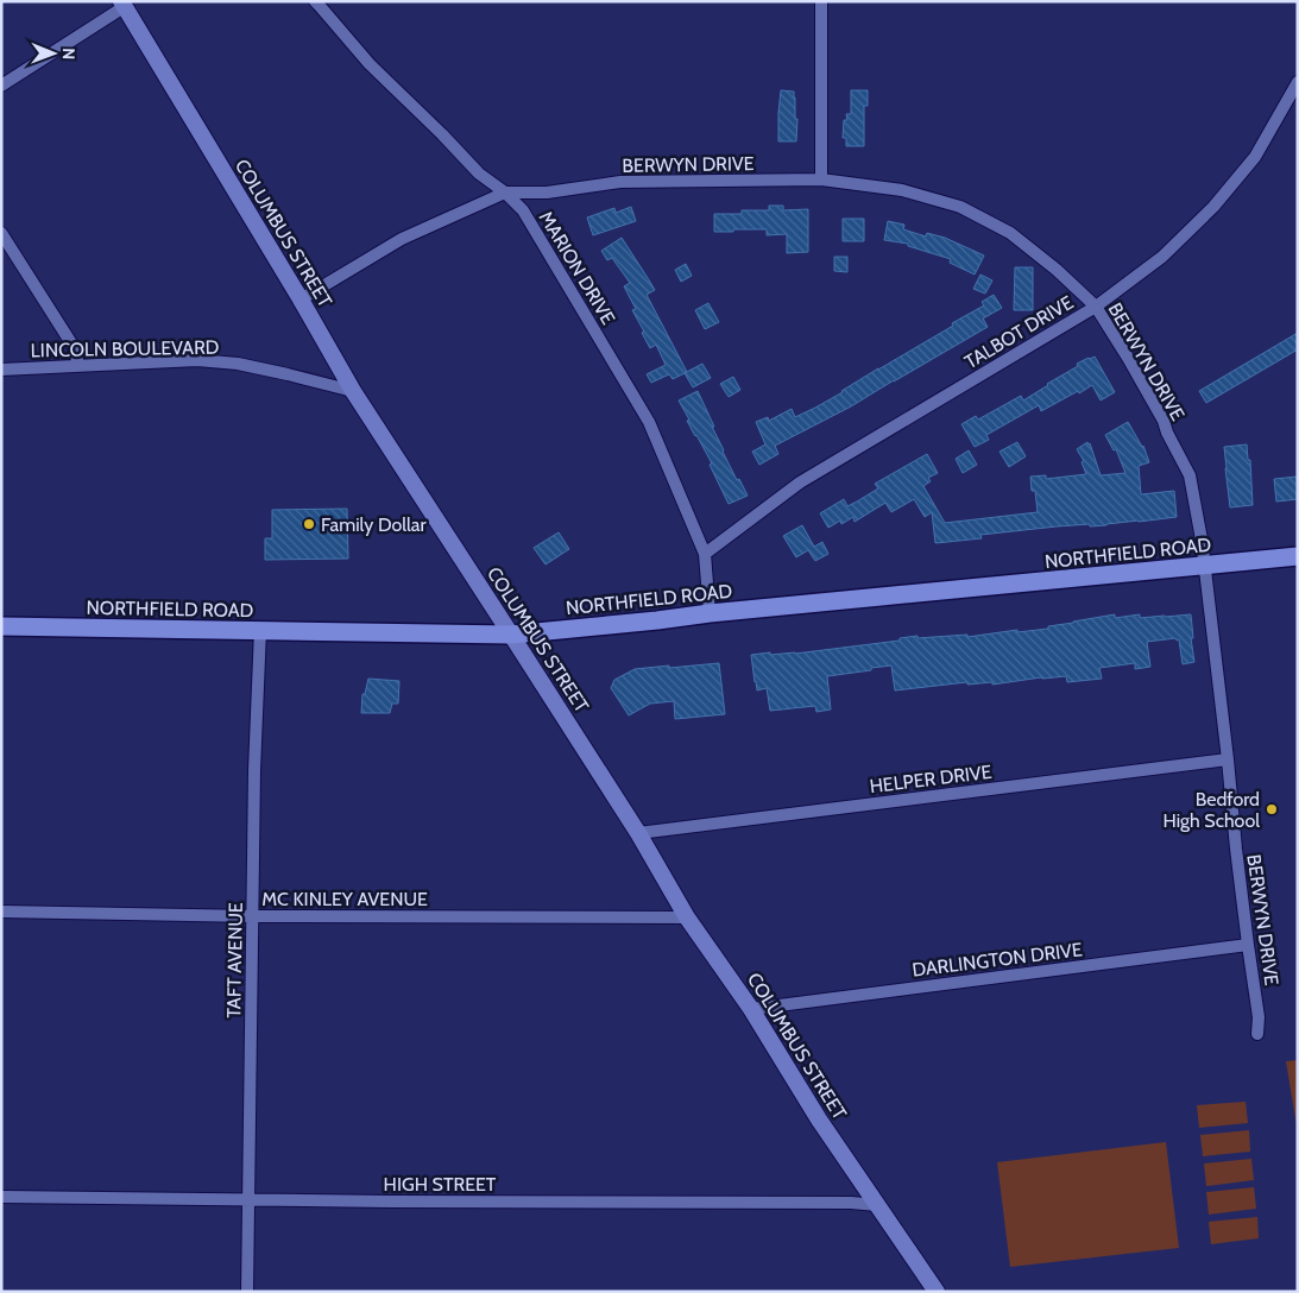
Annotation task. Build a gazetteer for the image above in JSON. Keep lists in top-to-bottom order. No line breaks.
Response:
{"streets":{"main road":["NORTHFIELD ROAD"],"street":["BERWYN DRIVE","COLUMBUS STREET","MARION DRIVE","TALBOT DRIVE","LINCOLN BOULEVARD","HELPER DRIVE","MC KINLEY AVENUE","DARLINGTON DRIVE","TAFT AVENUE","HIGH STREET"]},"crossings":[["BERWYN DRIVE","COLUMBUS STREET"],["BERWYN DRIVE","MARION DRIVE"],["BERWYN DRIVE","TALBOT DRIVE"],["BERWYN DRIVE","NORTHFIELD ROAD"],["BERWYN DRIVE","HELPER DRIVE"],["BERWYN DRIVE","DARLINGTON DRIVE"],["COLUMBUS STREET","LINCOLN BOULEVARD"],["COLUMBUS STREET","NORTHFIELD ROAD"],["COLUMBUS STREET","HELPER DRIVE"],["COLUMBUS STREET","MC KINLEY AVENUE"],["COLUMBUS STREET","DARLINGTON DRIVE"],["COLUMBUS STREET","HIGH STREET"],["MARION DRIVE","TALBOT DRIVE"],["MARION DRIVE","NORTHFIELD ROAD"],["NORTHFIELD ROAD","TAFT AVENUE"],["MC KINLEY AVENUE","TAFT AVENUE"],["TAFT AVENUE","HIGH STREET"]],"places":["Family Dollar","Bedford High School"],"north":"right"}
